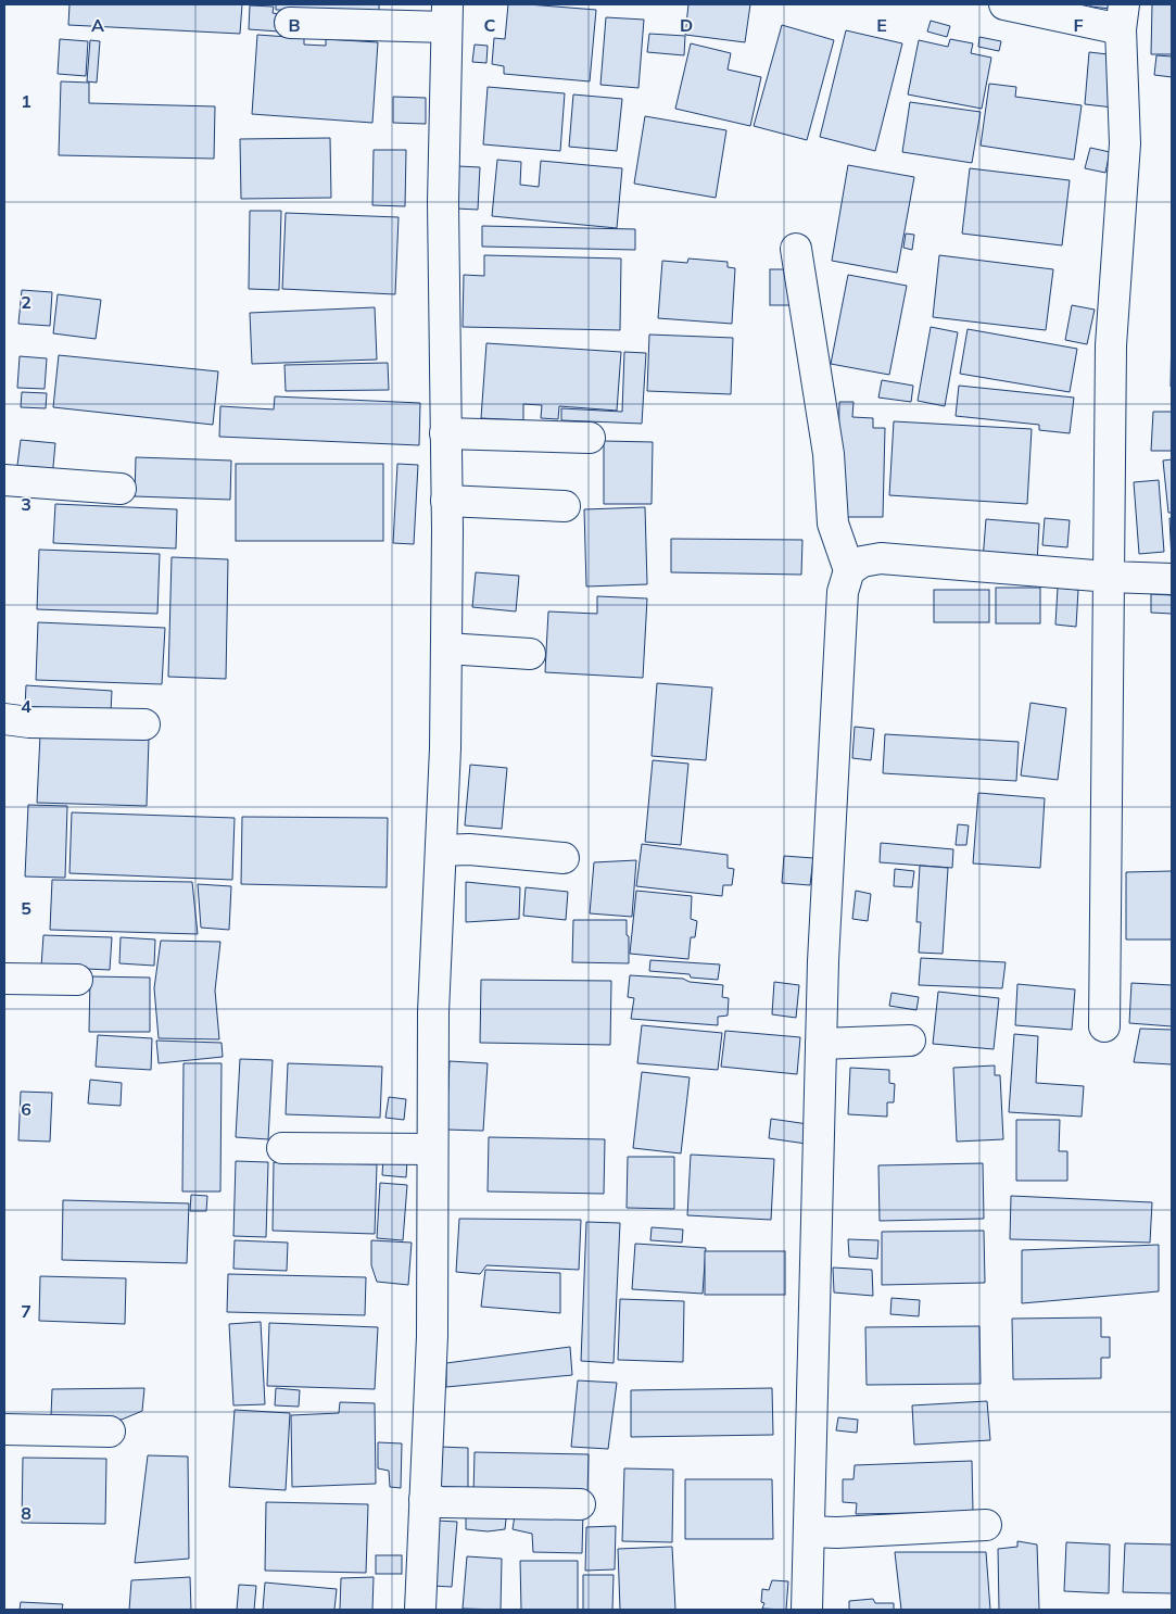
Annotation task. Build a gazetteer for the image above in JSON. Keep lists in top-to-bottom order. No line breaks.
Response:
{"grid":{"columns":["A","B","C","D","E","F"],"rows":["1","2","3","4","5","6","7","8"]}}
